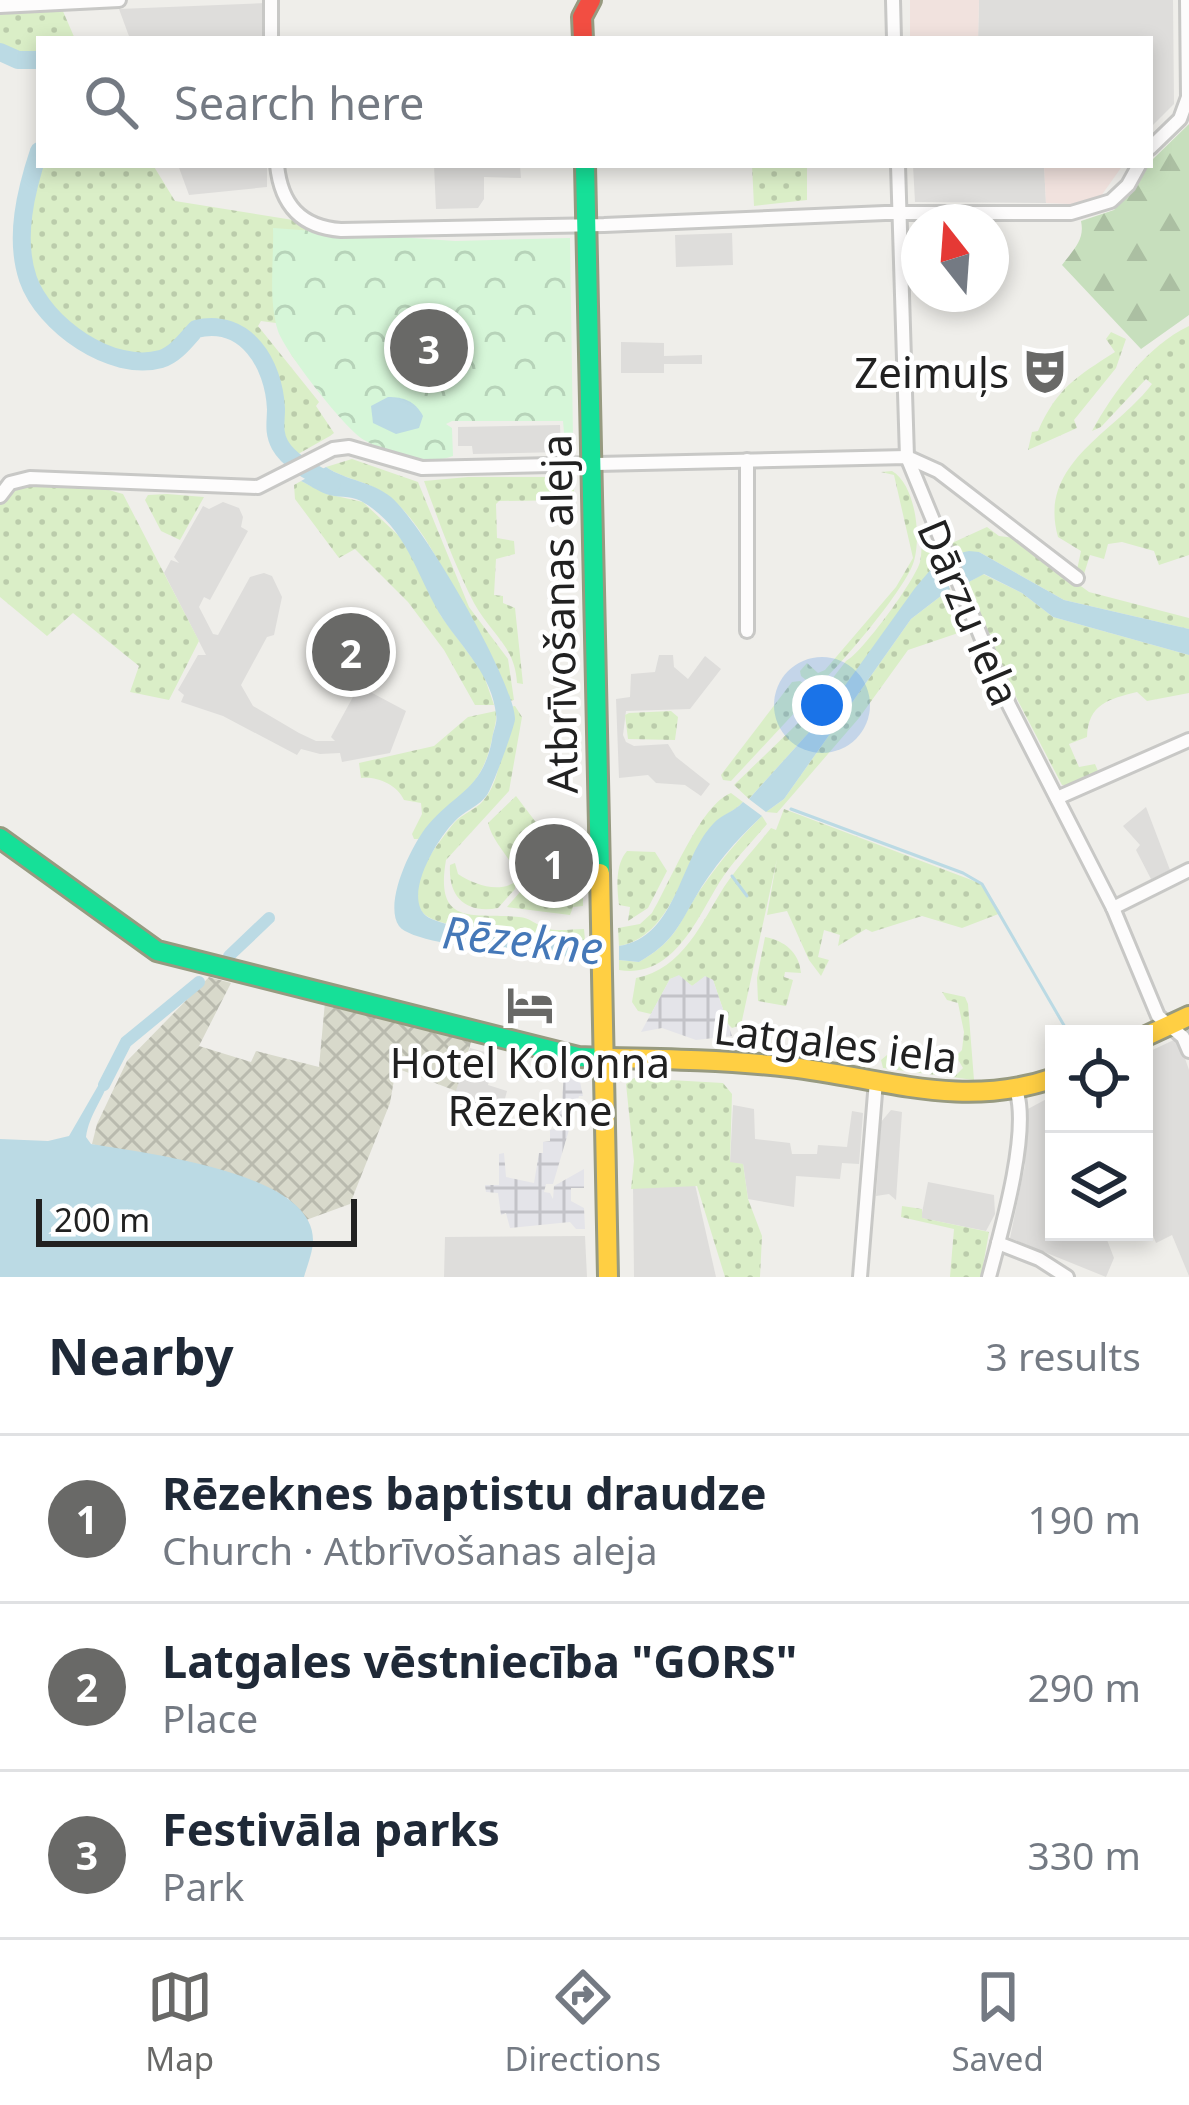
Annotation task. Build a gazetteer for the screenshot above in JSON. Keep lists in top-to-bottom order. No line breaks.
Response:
{"streets":{"main road":["Atbrīvošanas aleja","Latgales iela"],"street":["Dārzu iela"]},"crossings":[["Atbrīvošanas aleja","Latgales iela"]],"water":["Rēzekne"],"places":{"theatre":["Zeimuļs"],"hotel":["Hotel Kolonna Rēzekne"]},"scale_bar":"200 m","north":"top","page":{"search":"Search here","pins":["3","2","1"],"scale":"200 m","heading":["Nearby","3 results"],"list":[{"mark":"1","name":"Rēzeknes baptistu draudze","note":"Church · Atbrīvošanas aleja","value":"190 m"},{"mark":"2","name":"Latgales vēstniecība \"GORS\"","note":"Place","value":"290 m"},{"mark":"3","name":"Festivāla parks","note":"Park","value":"330 m"}],"nav":["Map","Directions","Saved"]}}
